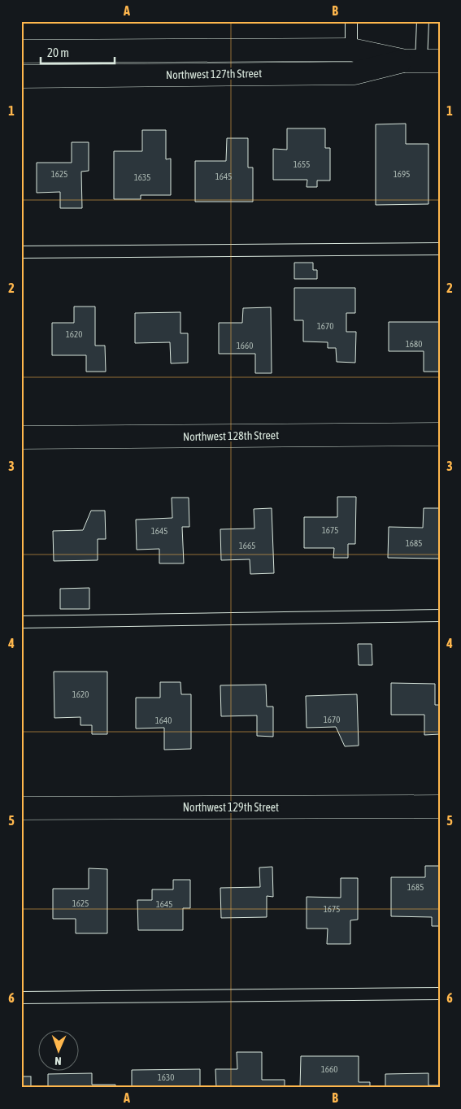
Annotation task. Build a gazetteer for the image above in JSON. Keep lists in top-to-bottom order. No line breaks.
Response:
{"streets":{"street":["Northwest 127th Street","Northwest 128th Street","Northwest 129th Street"]},"house_numbers":["1655","1625","1695","1645","1635","1670","1620","1680","1660","1675","1645","1685","1665","1620","1670","1640","1685","1625","1645","1675","1660","1630"],"scale_bar":"20 m","north":"bottom","grid":{"columns":["A","B"],"rows":["1","2","3","4","5","6"]}}
